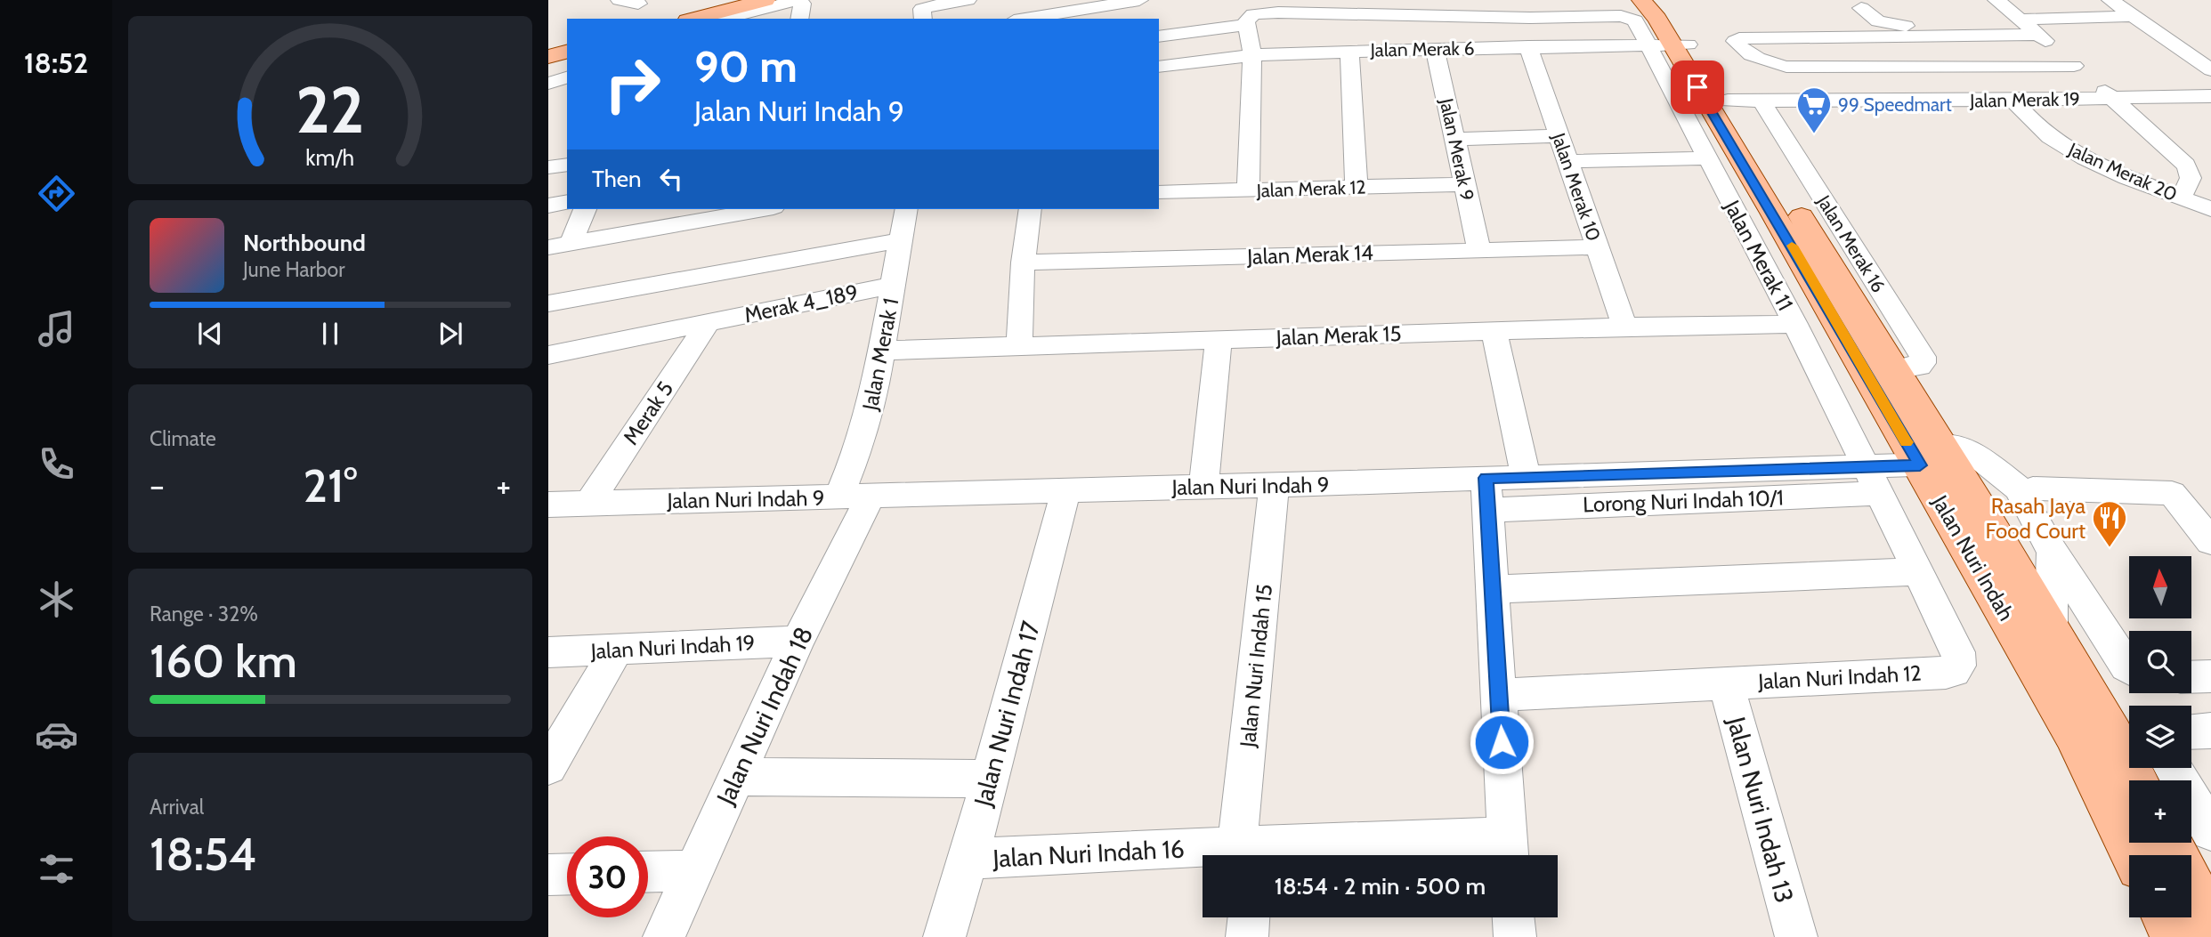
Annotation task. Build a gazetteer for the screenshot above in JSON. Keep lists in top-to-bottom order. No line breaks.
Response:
{"streets":{"main road":["Jalan Nuri Indah"],"street":["Jalan Merak 6","Jalan Merak 19","Jalan Merak 9","Jalan Merak 20","Jalan Merak 10","Jalan Merak 12","Jalan Merak 16","Jalan Merak 14","Jalan Merak 11","Merak 4_189","Jalan Merak 15","Jalan Merak 1","Merak 5","Jalan Nuri Indah 9","Lorong Nuri Indah 10/1","Jalan Nuri Indah 19","Jalan Nuri Indah 15","Jalan Nuri Indah 12","Jalan Nuri Indah 17","Jalan Nuri Indah 18","Jalan Nuri Indah 13","Jalan Nuri Indah 16"]},"crossings":[["Jalan Merak 6","Jalan Merak 9"],["Jalan Merak 6","Jalan Merak 10"],["Jalan Merak 6","Jalan Merak 11"],["Jalan Merak 6","Jalan Nuri Indah"],["Jalan Merak 19","Jalan Merak 20"],["Jalan Merak 19","Jalan Merak 16"],["Jalan Merak 19","Jalan Nuri Indah"],["Jalan Merak 9","Jalan Merak 12"],["Jalan Merak 9","Jalan Merak 14"],["Jalan Merak 10","Jalan Merak 14"],["Jalan Merak 10","Jalan Merak 15"],["Jalan Merak 16","Jalan Nuri Indah"],["Jalan Merak 11","Jalan Merak 15"],["Jalan Merak 11","Jalan Nuri Indah 9"],["Jalan Merak 11","Lorong Nuri Indah 10/1"],["Jalan Merak 11","Jalan Nuri Indah"],["Jalan Merak 11","Jalan Nuri Indah 12"],["Merak 4_189","Jalan Merak 1"],["Merak 4_189","Merak 5"],["Jalan Merak 15","Jalan Merak 1"],["Jalan Merak 1","Jalan Nuri Indah 9"],["Jalan Merak 1","Jalan Nuri Indah 18"],["Merak 5","Jalan Nuri Indah 9"],["Jalan Nuri Indah 9","Lorong Nuri Indah 10/1"],["Jalan Nuri Indah 9","Jalan Nuri Indah"],["Jalan Nuri Indah 9","Jalan Nuri Indah 15"],["Jalan Nuri Indah 9","Jalan Nuri Indah 12"],["Jalan Nuri Indah 9","Jalan Nuri Indah 17"],["Jalan Nuri Indah 9","Jalan Nuri Indah 18"],["Lorong Nuri Indah 10/1","Jalan Nuri Indah 12"],["Jalan Nuri Indah 19","Jalan Nuri Indah 18"],["Jalan Nuri Indah 15","Jalan Nuri Indah 16"],["Jalan Nuri Indah 12","Jalan Nuri Indah 13"],["Jalan Nuri Indah 17","Jalan Nuri Indah 16"]],"places":{"supermarket":["99 Speedmart"],"restaurant":["Rasah Jaya Food Court"]},"north":"top","page":{"tabs":"18:52","turn":["90 m","Jalan Nuri Indah 9"],"then":"Then","song":["Northbound","June Harbor"],"tile":["Climate",["Range · 32%","160 km"],["Arrival","18:54"]],"heat":["−","21°","+"],"map_buttons":["+","−"],"limit":"30","trip":"18:54 · 2 min · 500 m","gauge":["22","km/h"]}}
